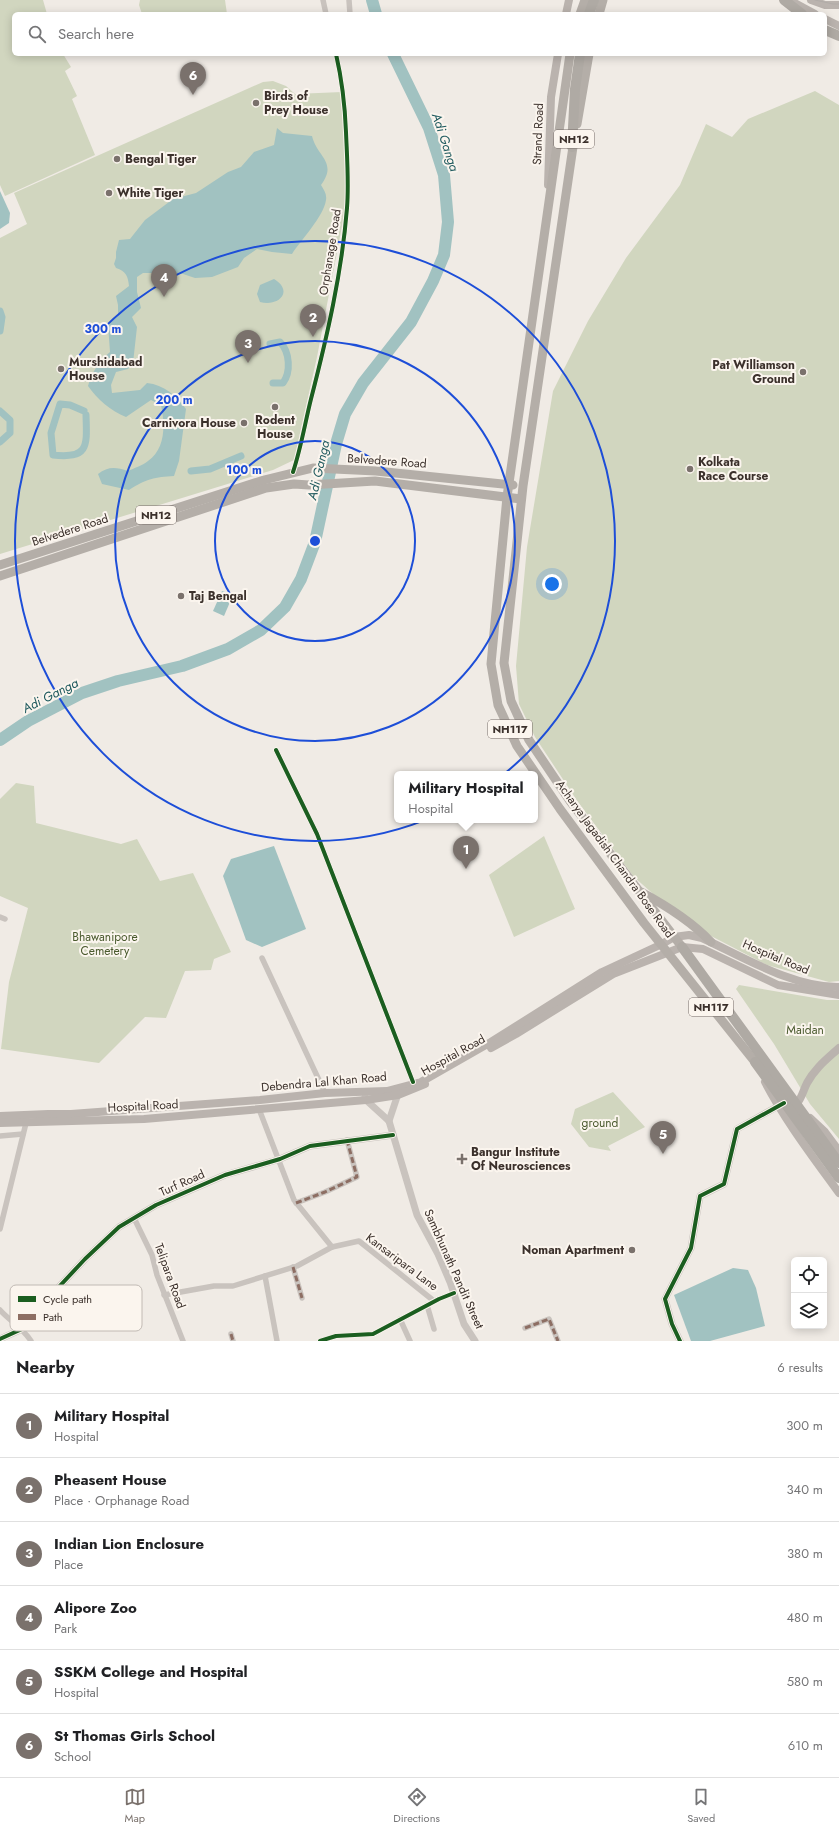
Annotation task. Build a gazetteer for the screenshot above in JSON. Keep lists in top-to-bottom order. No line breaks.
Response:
{"streets":{"highway":["NH12","Belvedere Road","NH117","Acharya Jagadish Chandra Bose Road"],"main road":["Strand Road","Hospital Road","Debendra Lal Khan Road"],"street":["Orphanage Road","Turf Road","Kansaripara Lane","Sambhunath Pandit Street","Telipara Road"]},"crossings":[["Strand Road","NH12"],["NH12","Belvedere Road"],["NH12","Acharya Jagadish Chandra Bose Road"],["Orphanage Road","Belvedere Road"],["Belvedere Road","Acharya Jagadish Chandra Bose Road"],["NH117","Acharya Jagadish Chandra Bose Road"],["Acharya Jagadish Chandra Bose Road","Hospital Road"],["Acharya Jagadish Chandra Bose Road","Debendra Lal Khan Road"],["Hospital Road","Debendra Lal Khan Road"],["Turf Road","Sambhunath Pandit Street"],["Turf Road","Telipara Road"]],"water":["Adi Ganga"],"parks":["Bhawanipore Cemetery","Maidan","ground"],"places":{"other":["Birds of Prey House","Bengal Tiger","White Tiger","Murshidabad House","Pat Williamson Ground","Rodent House","Carnivora House","Kolkata Race Course","Taj Bengal","Noman Apartment"],"health":["Bangur Institute Of Neurosciences"]},"legend":["Cycle path","Path"],"page":{"search":"Search here","pins":["6","4","2","3","1","5"],"popup":["Military Hospital","Hospital"],"heading":["Nearby","6 results"],"list":[{"mark":"1","name":"Military Hospital","note":"Hospital","value":"300 m"},{"mark":"2","name":"Pheasent House","note":"Place · Orphanage Road","value":"340 m"},{"mark":"3","name":"Indian Lion Enclosure","note":"Place","value":"380 m"},{"mark":"4","name":"Alipore Zoo","note":"Park","value":"480 m"},{"mark":"5","name":"SSKM College and Hospital","note":"Hospital","value":"580 m"},{"mark":"6","name":"St Thomas Girls School","note":"School","value":"610 m"}],"nav":["Map","Directions","Saved"]},"rings":["300 m","200 m","100 m"]}
